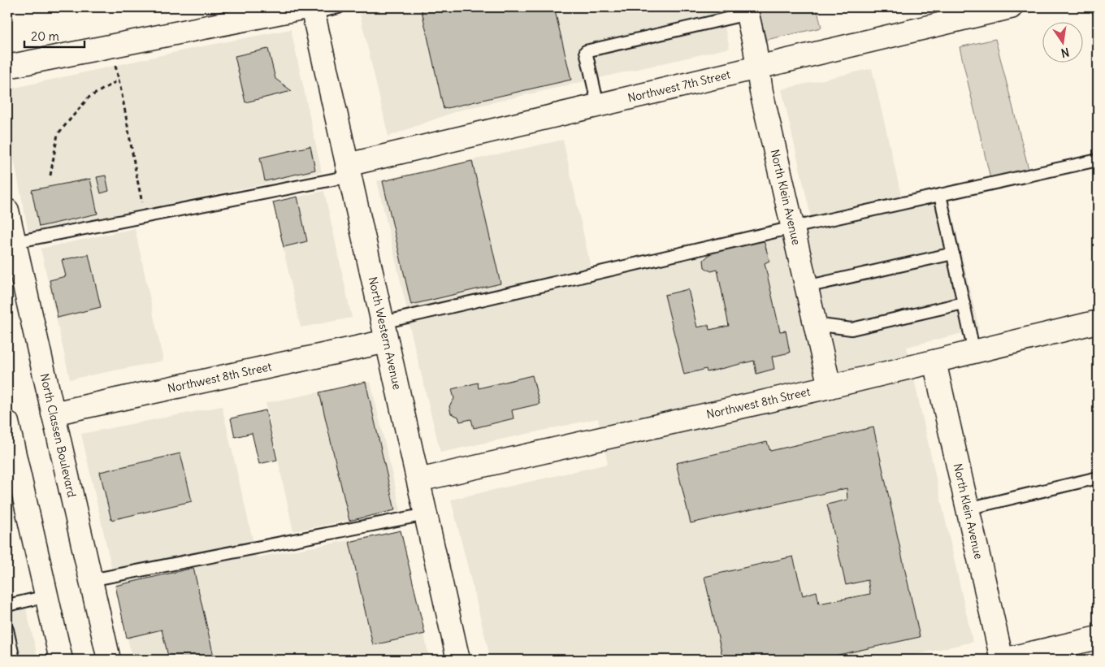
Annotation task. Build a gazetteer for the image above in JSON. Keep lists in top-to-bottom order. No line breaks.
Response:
{"streets":{"street":["Northwest 7th Street","North Klein Avenue","North Western Avenue","Northwest 8th Street","North Classen Boulevard"]},"crossings":[["Northwest 7th Street","North Klein Avenue"],["Northwest 7th Street","North Western Avenue"],["North Klein Avenue","Northwest 8th Street"],["North Western Avenue","Northwest 8th Street"],["Northwest 8th Street","North Classen Boulevard"]],"scale_bar":"20 m","north":"bottom"}
